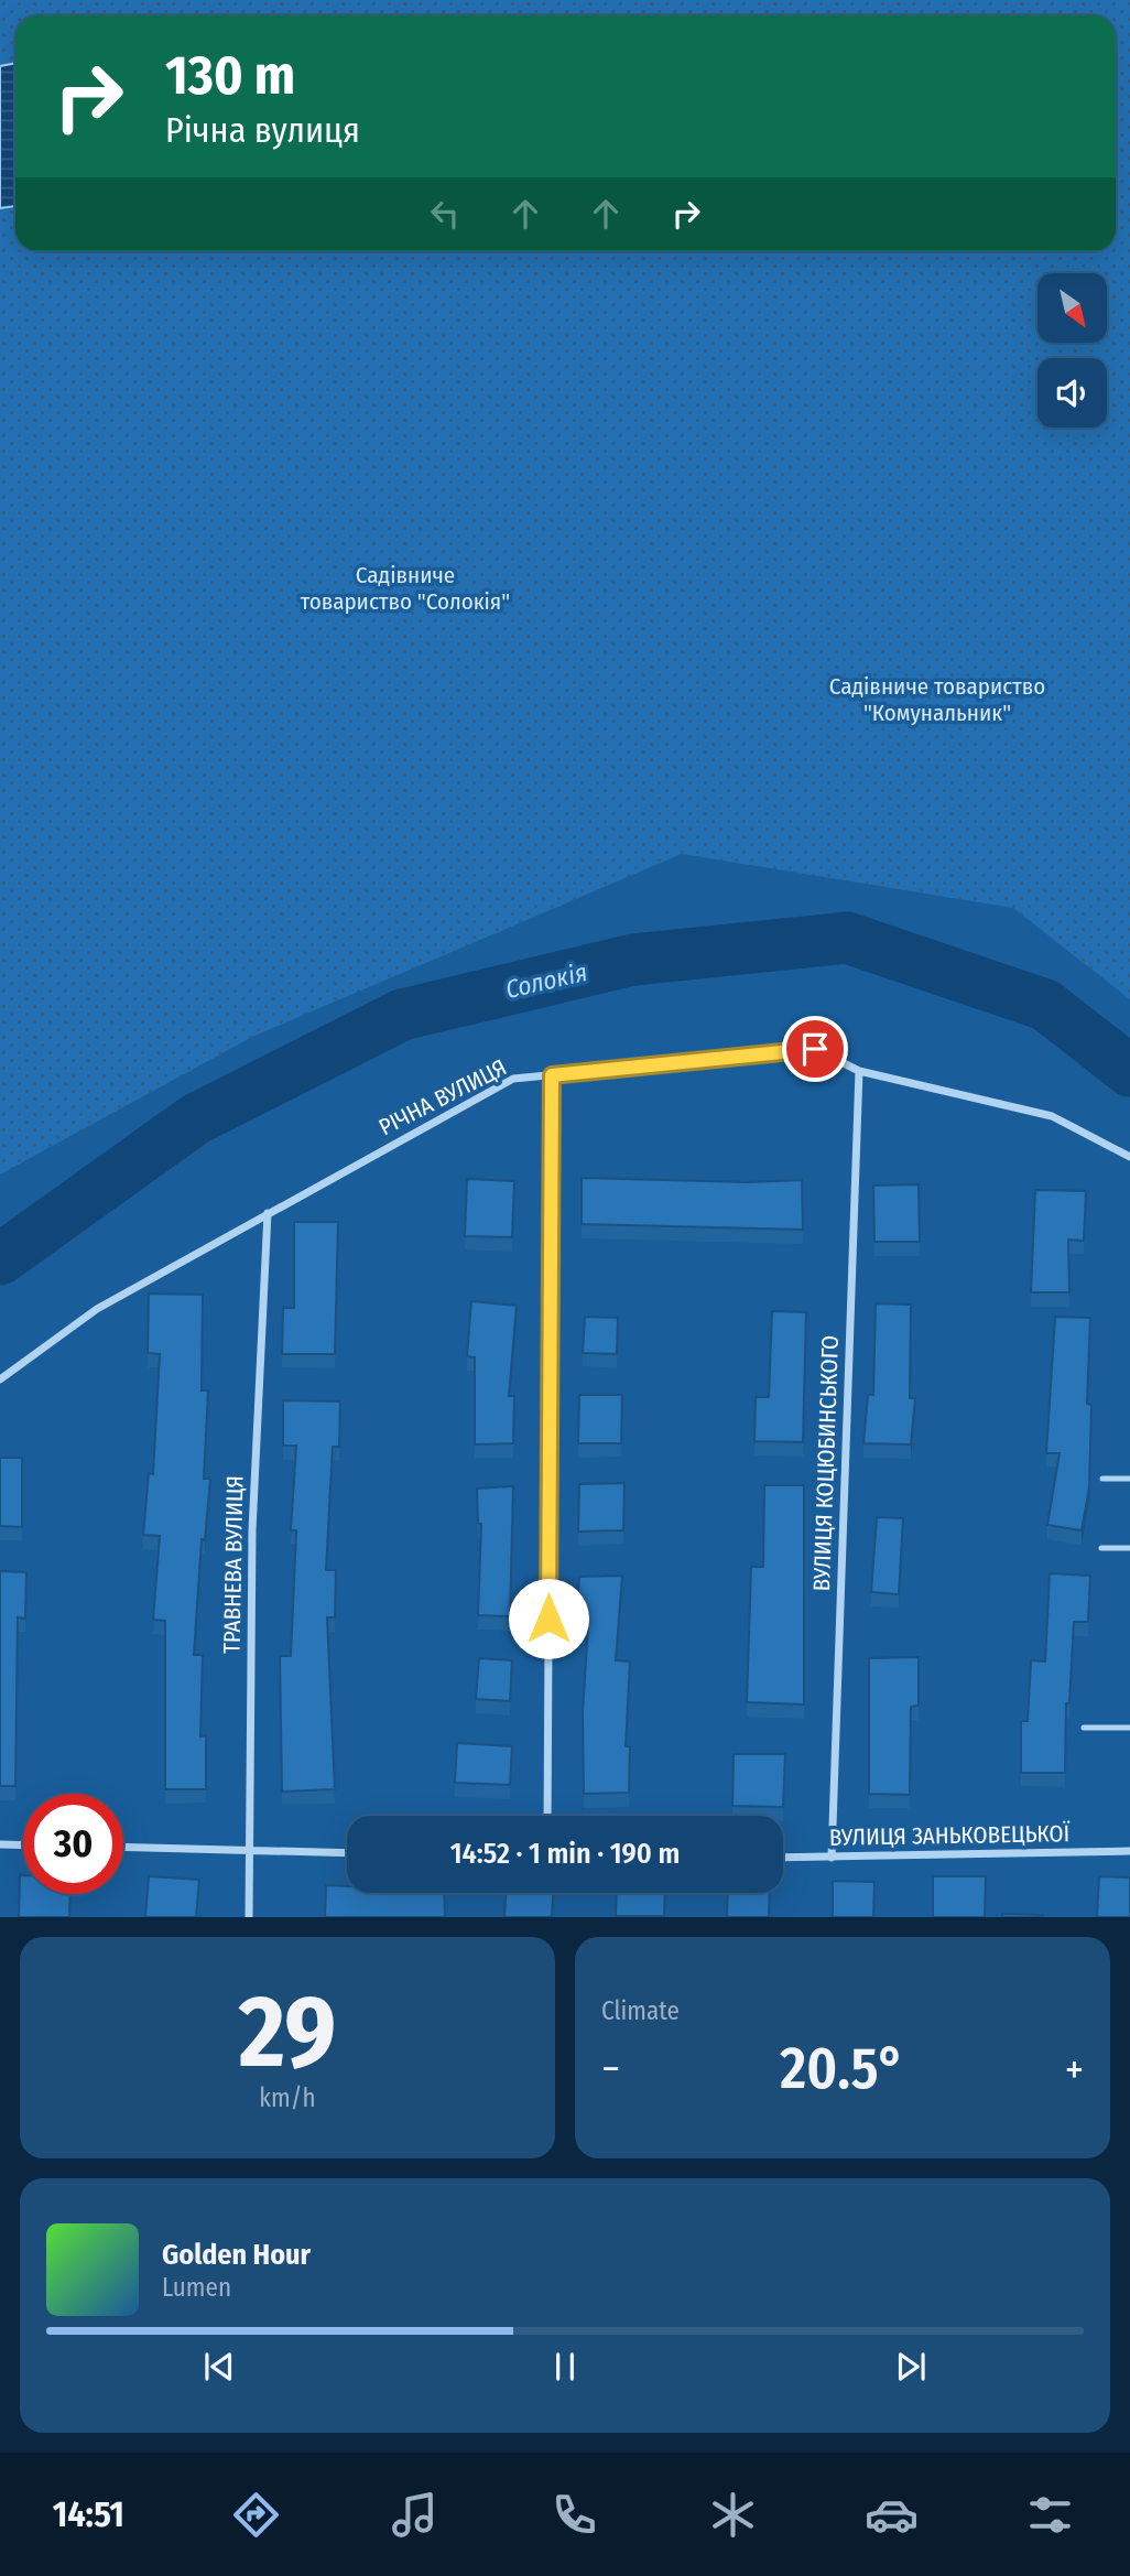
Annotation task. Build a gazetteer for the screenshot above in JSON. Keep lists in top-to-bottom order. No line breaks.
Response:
{"streets":{"street":["РІЧНА ВУЛИЦЯ","ВУЛИЦЯ КОЦЮБИНСЬКОГО","ТРАВНЕВА ВУЛИЦЯ","ВУЛИЦЯ ЗАНЬКОВЕЦЬКОЇ"]},"crossings":[["РІЧНА ВУЛИЦЯ","ВУЛИЦЯ КОЦЮБИНСЬКОГО"],["РІЧНА ВУЛИЦЯ","ТРАВНЕВА ВУЛИЦЯ"],["ВУЛИЦЯ КОЦЮБИНСЬКОГО","ВУЛИЦЯ ЗАНЬКОВЕЦЬКОЇ"]],"water":["Солокія"],"parks":["Садівниче товариство \"Солокія\"","Садівниче товариство \"Комунальник\""],"north":"bottom right","page":{"turn":["130 m","Річна вулиця"],"limit":"30","trip":"14:52 · 1 min · 190 m","tile":[["29","km/h"],"Climate"],"heat":["−","20.5°","+"],"song":["Golden Hour","Lumen"],"tabs":"14:51"}}
